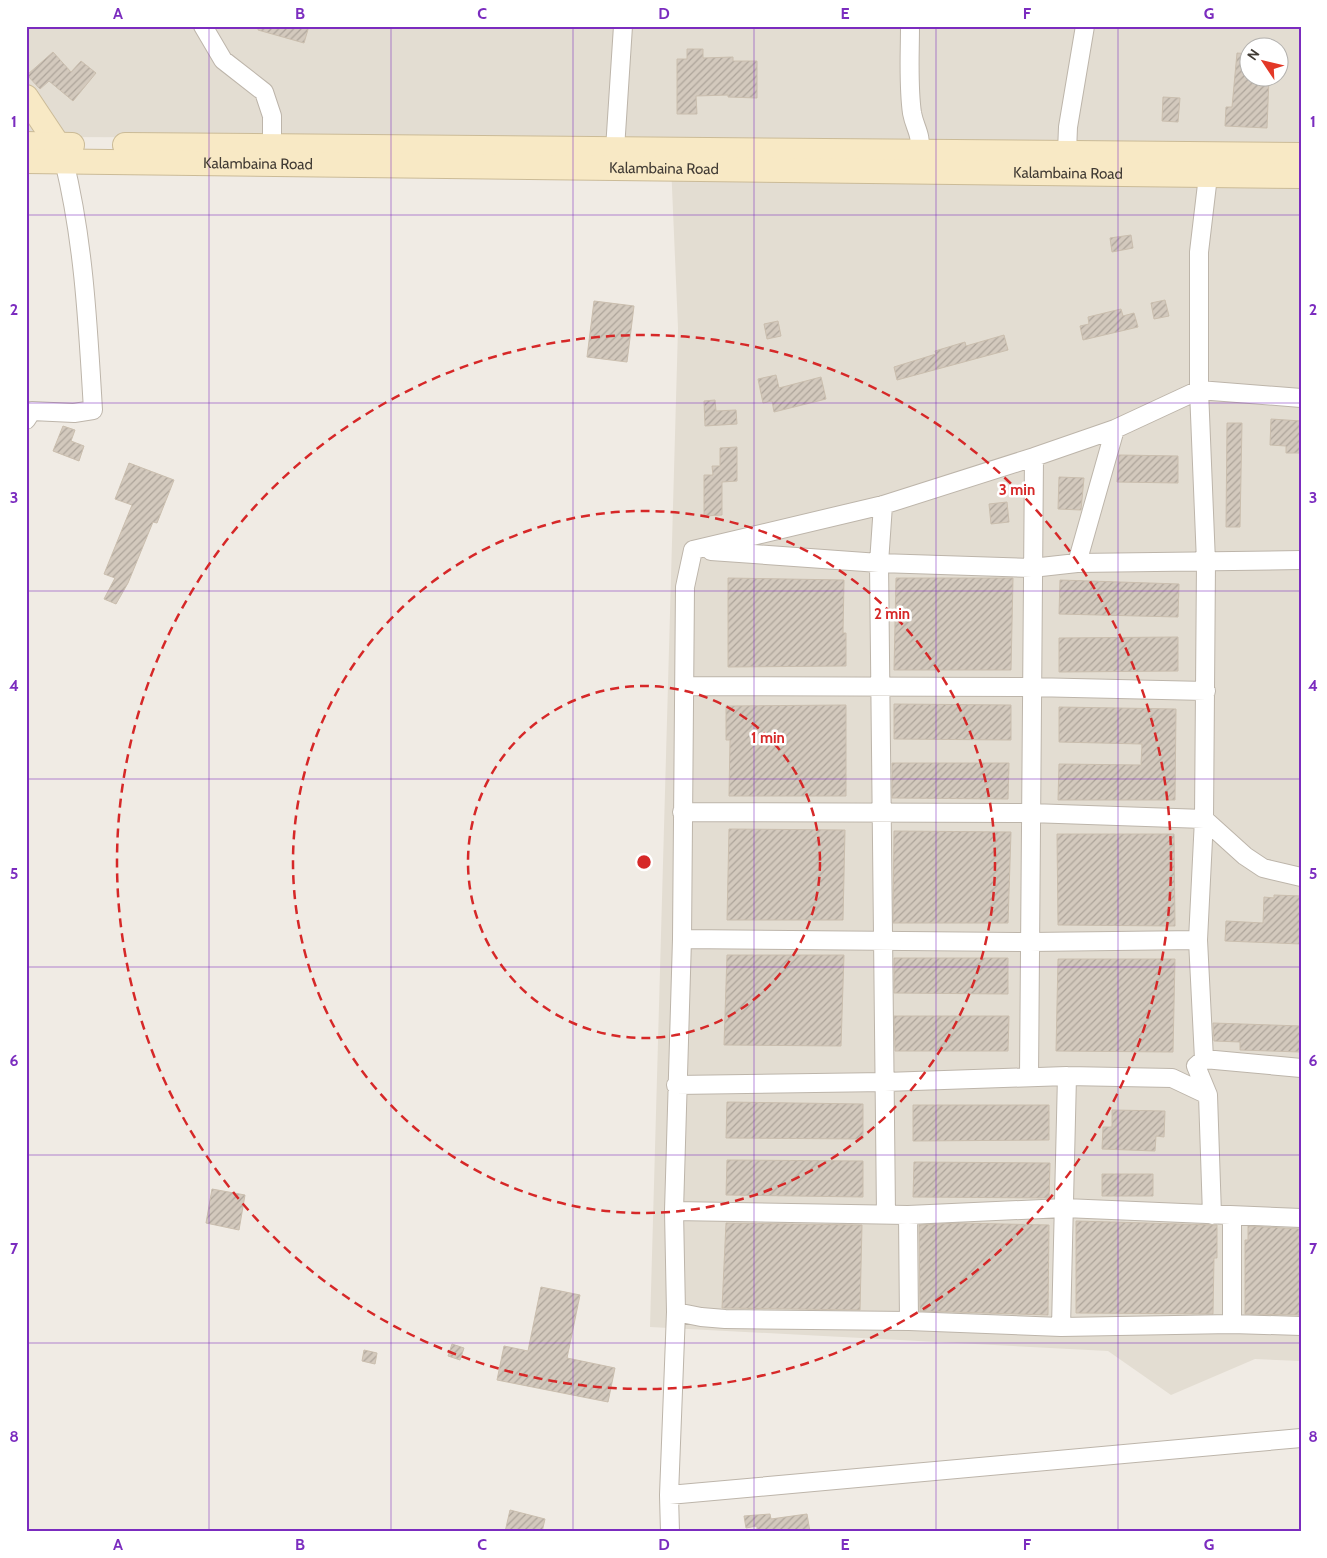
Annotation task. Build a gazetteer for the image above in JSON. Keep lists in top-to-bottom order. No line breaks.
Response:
{"streets":{"main road":["Kalambaina Road"]},"north":"top left","grid":{"columns":["A","B","C","D","E","F","G"],"rows":["1","2","3","4","5","6","7","8"]},"rings":["3 min","2 min","1 min"]}
